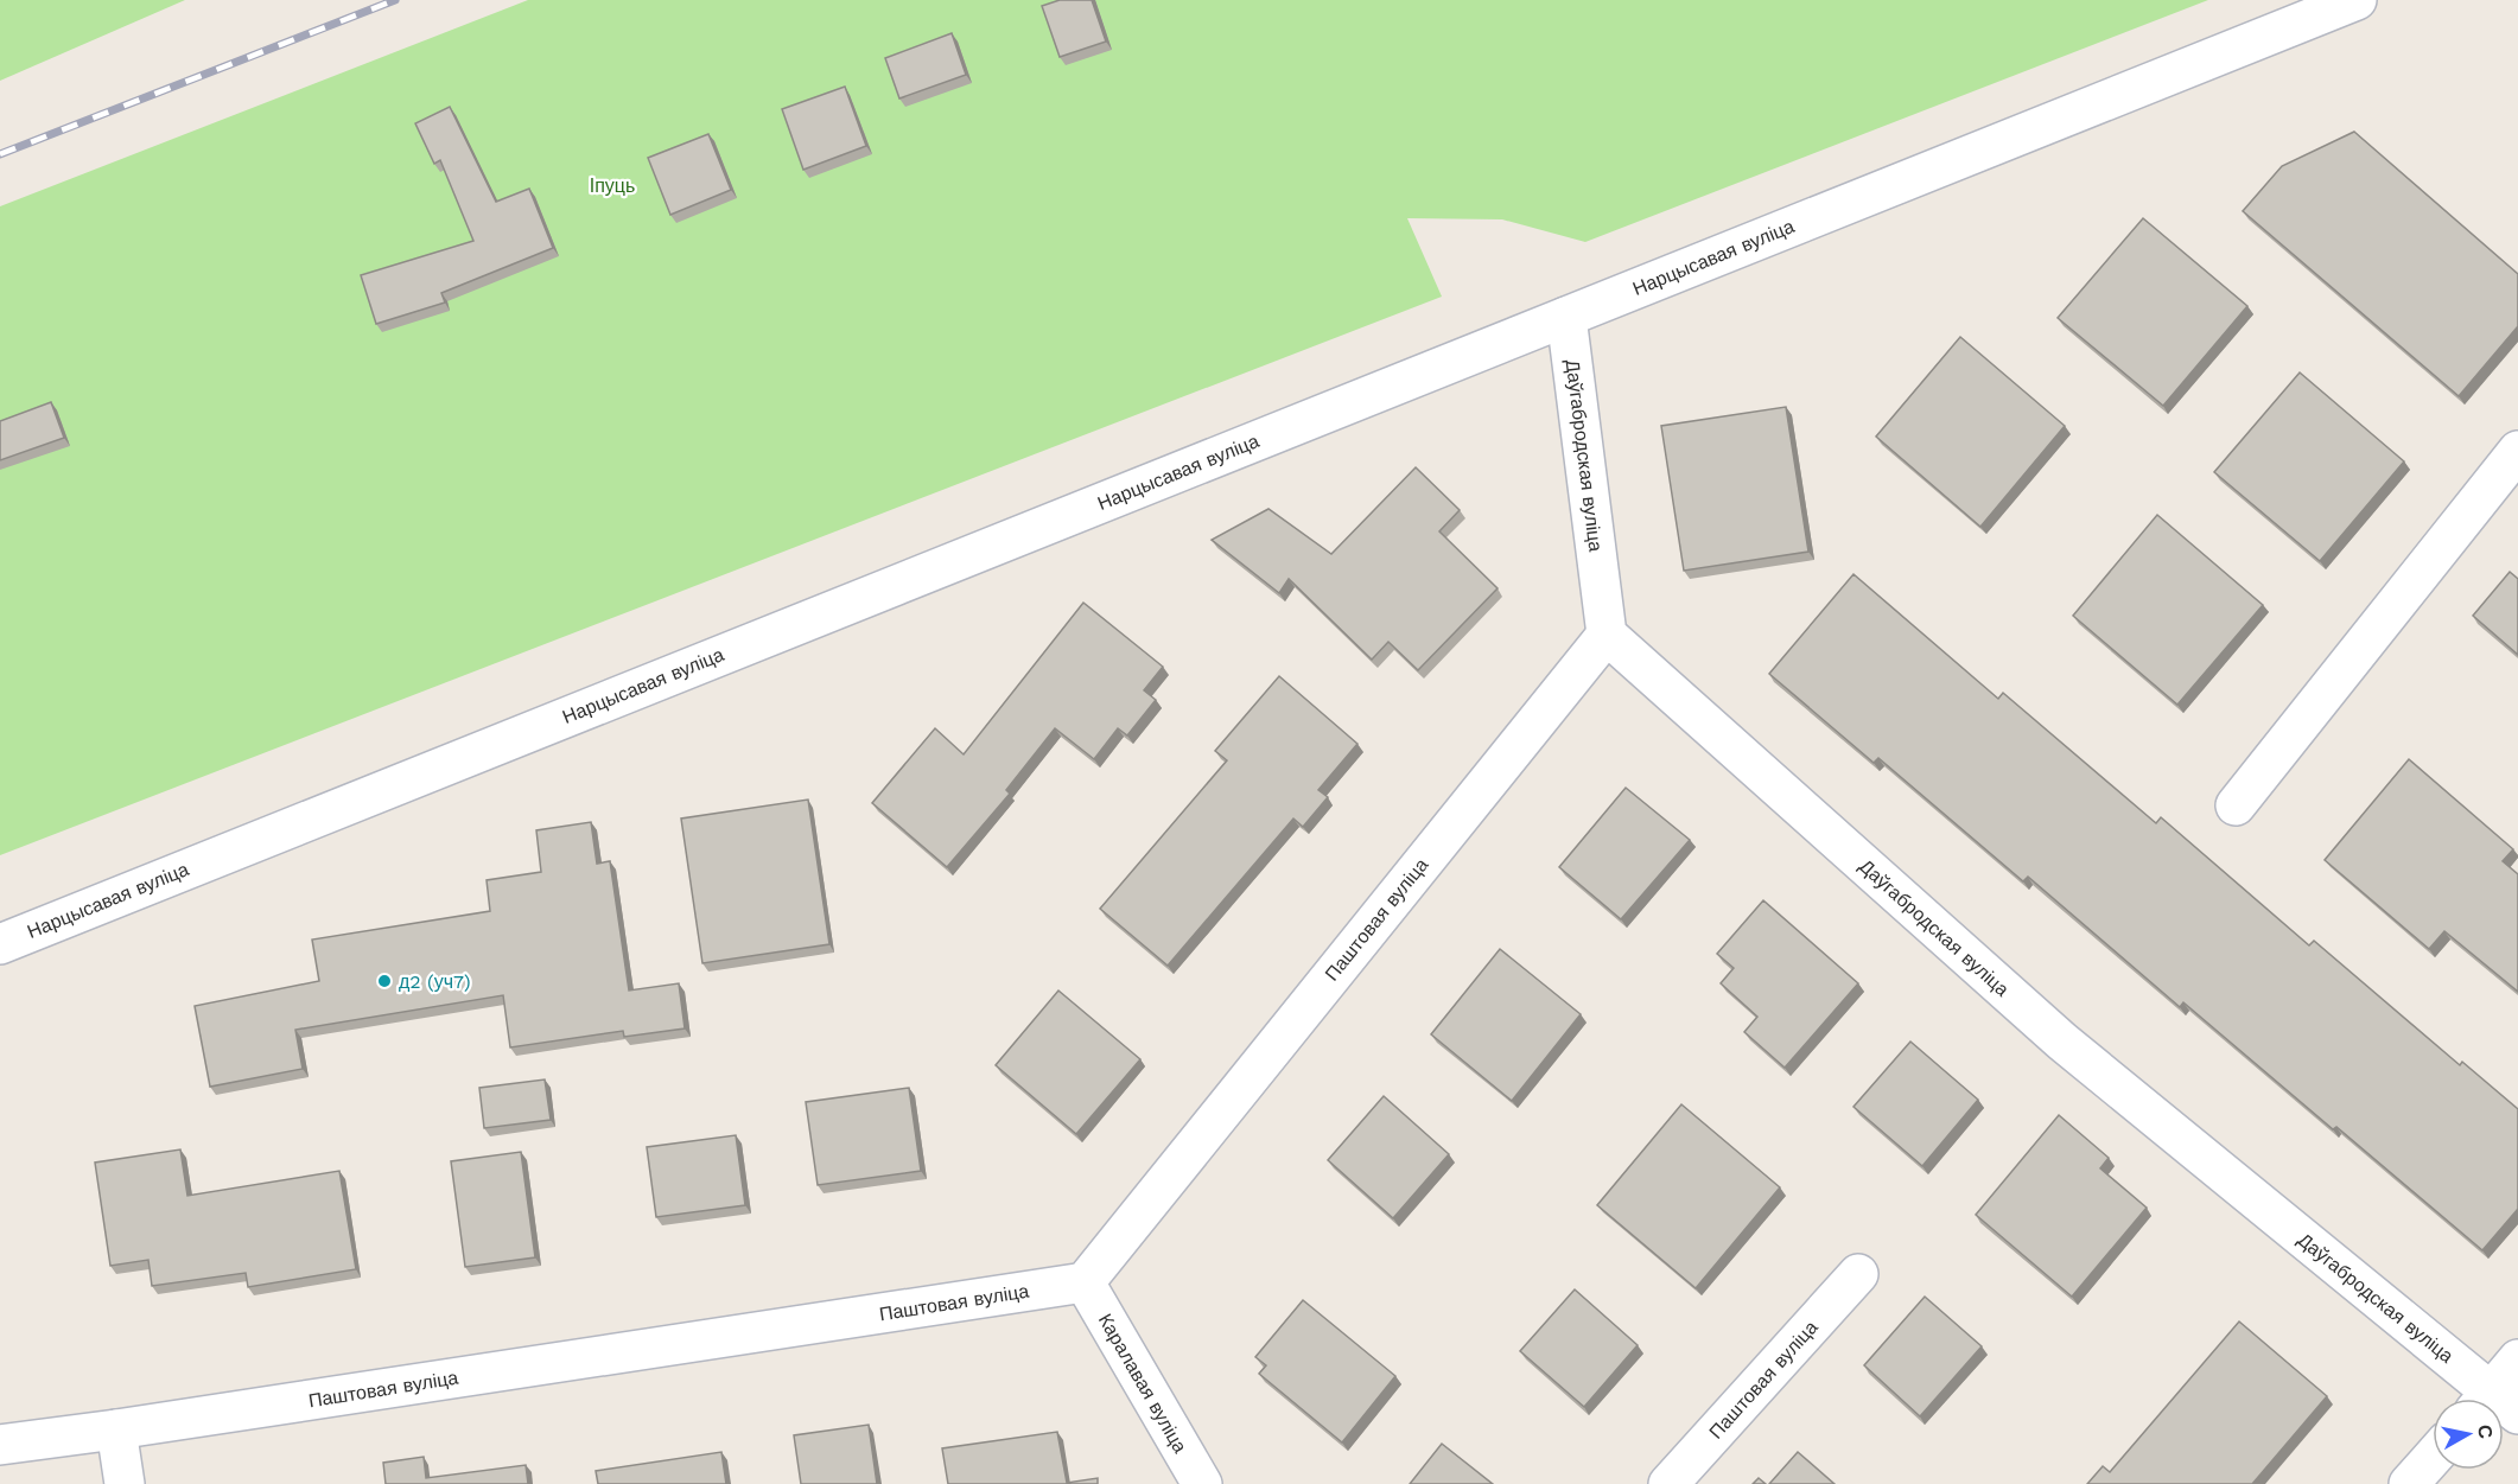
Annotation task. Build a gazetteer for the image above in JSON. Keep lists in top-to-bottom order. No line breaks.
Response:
{"streets":{"street":["Нарцысавая вуліца","Даўгабродская вуліца","Паштовая вуліца","Каралавая вуліца"]},"crossings":[["Нарцысавая вуліца","Даўгабродская вуліца"],["Даўгабродская вуліца","Паштовая вуліца"],["Паштовая вуліца","Каралавая вуліца"]],"parks":["Іпуць"],"places":["д2 (уч7)"],"north":"right"}
